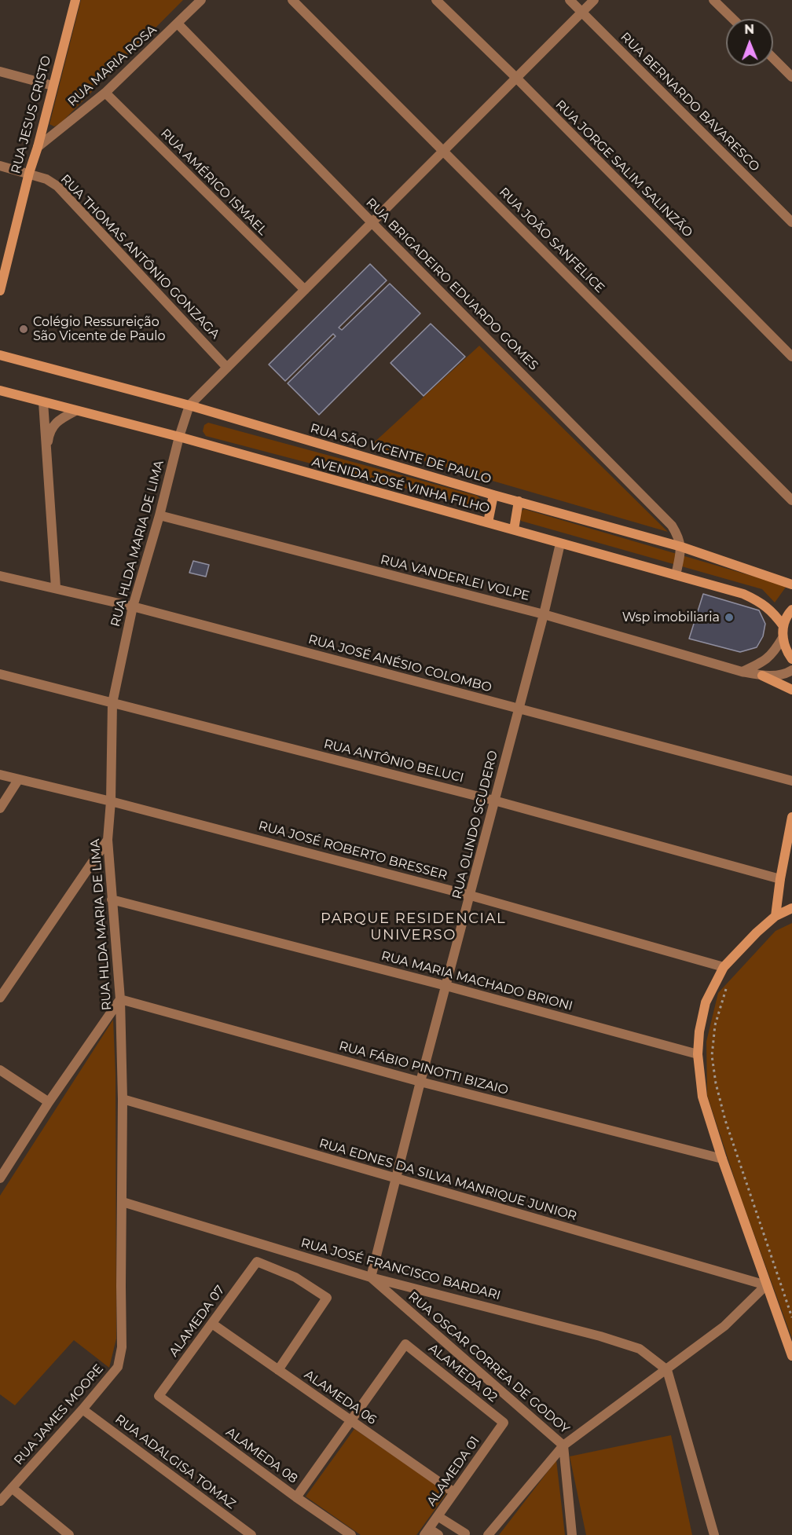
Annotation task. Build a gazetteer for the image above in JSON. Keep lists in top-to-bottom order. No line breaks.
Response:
{"streets":{"street":["RUA MARIA ROSA","RUA BERNARDO BAVARESCO","RUA JESUS CRISTO","RUA JORGE SALIM SALINZÃO","RUA AMÉRICO ISMAEL","RUA JOÃO SANFELICE","RUA THOMAS ANTÔNIO GONZAGA","RUA BRIGADEIRO EDUARDO GOMES","RUA SÃO VICENTE DE PAULO","AVENIDA JOSÉ VINHA FILHO","RUA HLDA MARIA DE LIMA","RUA VANDERLEI VOLPE","RUA JOSÉ ANÉSIO COLOMBO","RUA ANTÔNIO BELUCI","RUA OLINDO SCUDERO","RUA JOSÉ ROBERTO BRESSER","RUA MARIA MACHADO BRIONI","RUA FÁBIO PINOTTI BIZAIO","RUA EDNES DA SILVA MANRIQUE JUNIOR","RUA JOSÉ FRANCISCO BARDARI","ALAMEDA 07","RUA OSCAR CORREA DE GODOY","ALAMEDA 02","ALAMEDA 06","RUA JAMES MOORE","ALAMEDA 08","RUA ADALGISA TOMAZ","ALAMEDA 01"]},"crossings":[["RUA MARIA ROSA","RUA JESUS CRISTO"],["RUA MARIA ROSA","RUA AMÉRICO ISMAEL"],["RUA MARIA ROSA","RUA BRIGADEIRO EDUARDO GOMES"],["RUA JESUS CRISTO","RUA THOMAS ANTÔNIO GONZAGA"],["RUA BRIGADEIRO EDUARDO GOMES","RUA SÃO VICENTE DE PAULO"],["RUA SÃO VICENTE DE PAULO","RUA HLDA MARIA DE LIMA"],["AVENIDA JOSÉ VINHA FILHO","RUA HLDA MARIA DE LIMA"],["AVENIDA JOSÉ VINHA FILHO","RUA OLINDO SCUDERO"],["RUA HLDA MARIA DE LIMA","RUA VANDERLEI VOLPE"],["RUA HLDA MARIA DE LIMA","RUA JOSÉ ANÉSIO COLOMBO"],["RUA HLDA MARIA DE LIMA","RUA ANTÔNIO BELUCI"],["RUA HLDA MARIA DE LIMA","RUA JOSÉ ROBERTO BRESSER"],["RUA HLDA MARIA DE LIMA","RUA MARIA MACHADO BRIONI"],["RUA HLDA MARIA DE LIMA","RUA FÁBIO PINOTTI BIZAIO"],["RUA HLDA MARIA DE LIMA","RUA EDNES DA SILVA MANRIQUE JUNIOR"],["RUA HLDA MARIA DE LIMA","RUA JOSÉ FRANCISCO BARDARI"],["RUA HLDA MARIA DE LIMA","RUA JAMES MOORE"],["RUA VANDERLEI VOLPE","RUA OLINDO SCUDERO"],["RUA JOSÉ ANÉSIO COLOMBO","RUA OLINDO SCUDERO"],["RUA ANTÔNIO BELUCI","RUA OLINDO SCUDERO"],["RUA OLINDO SCUDERO","RUA JOSÉ ROBERTO BRESSER"],["RUA OLINDO SCUDERO","RUA MARIA MACHADO BRIONI"],["RUA OLINDO SCUDERO","RUA FÁBIO PINOTTI BIZAIO"],["RUA OLINDO SCUDERO","RUA EDNES DA SILVA MANRIQUE JUNIOR"],["RUA OLINDO SCUDERO","RUA JOSÉ FRANCISCO BARDARI"],["RUA OLINDO SCUDERO","RUA OSCAR CORREA DE GODOY"],["RUA JOSÉ FRANCISCO BARDARI","RUA OSCAR CORREA DE GODOY"],["ALAMEDA 07","ALAMEDA 06"],["ALAMEDA 07","ALAMEDA 08"],["ALAMEDA 02","ALAMEDA 06"],["ALAMEDA 02","ALAMEDA 01"],["ALAMEDA 06","ALAMEDA 01"],["RUA JAMES MOORE","RUA ADALGISA TOMAZ"]],"districts":["PARQUE RESIDENCIAL UNIVERSO"],"places":["Colégio Ressureição São Vicente de Paulo","Wsp imobiliaria"],"north":"top"}
